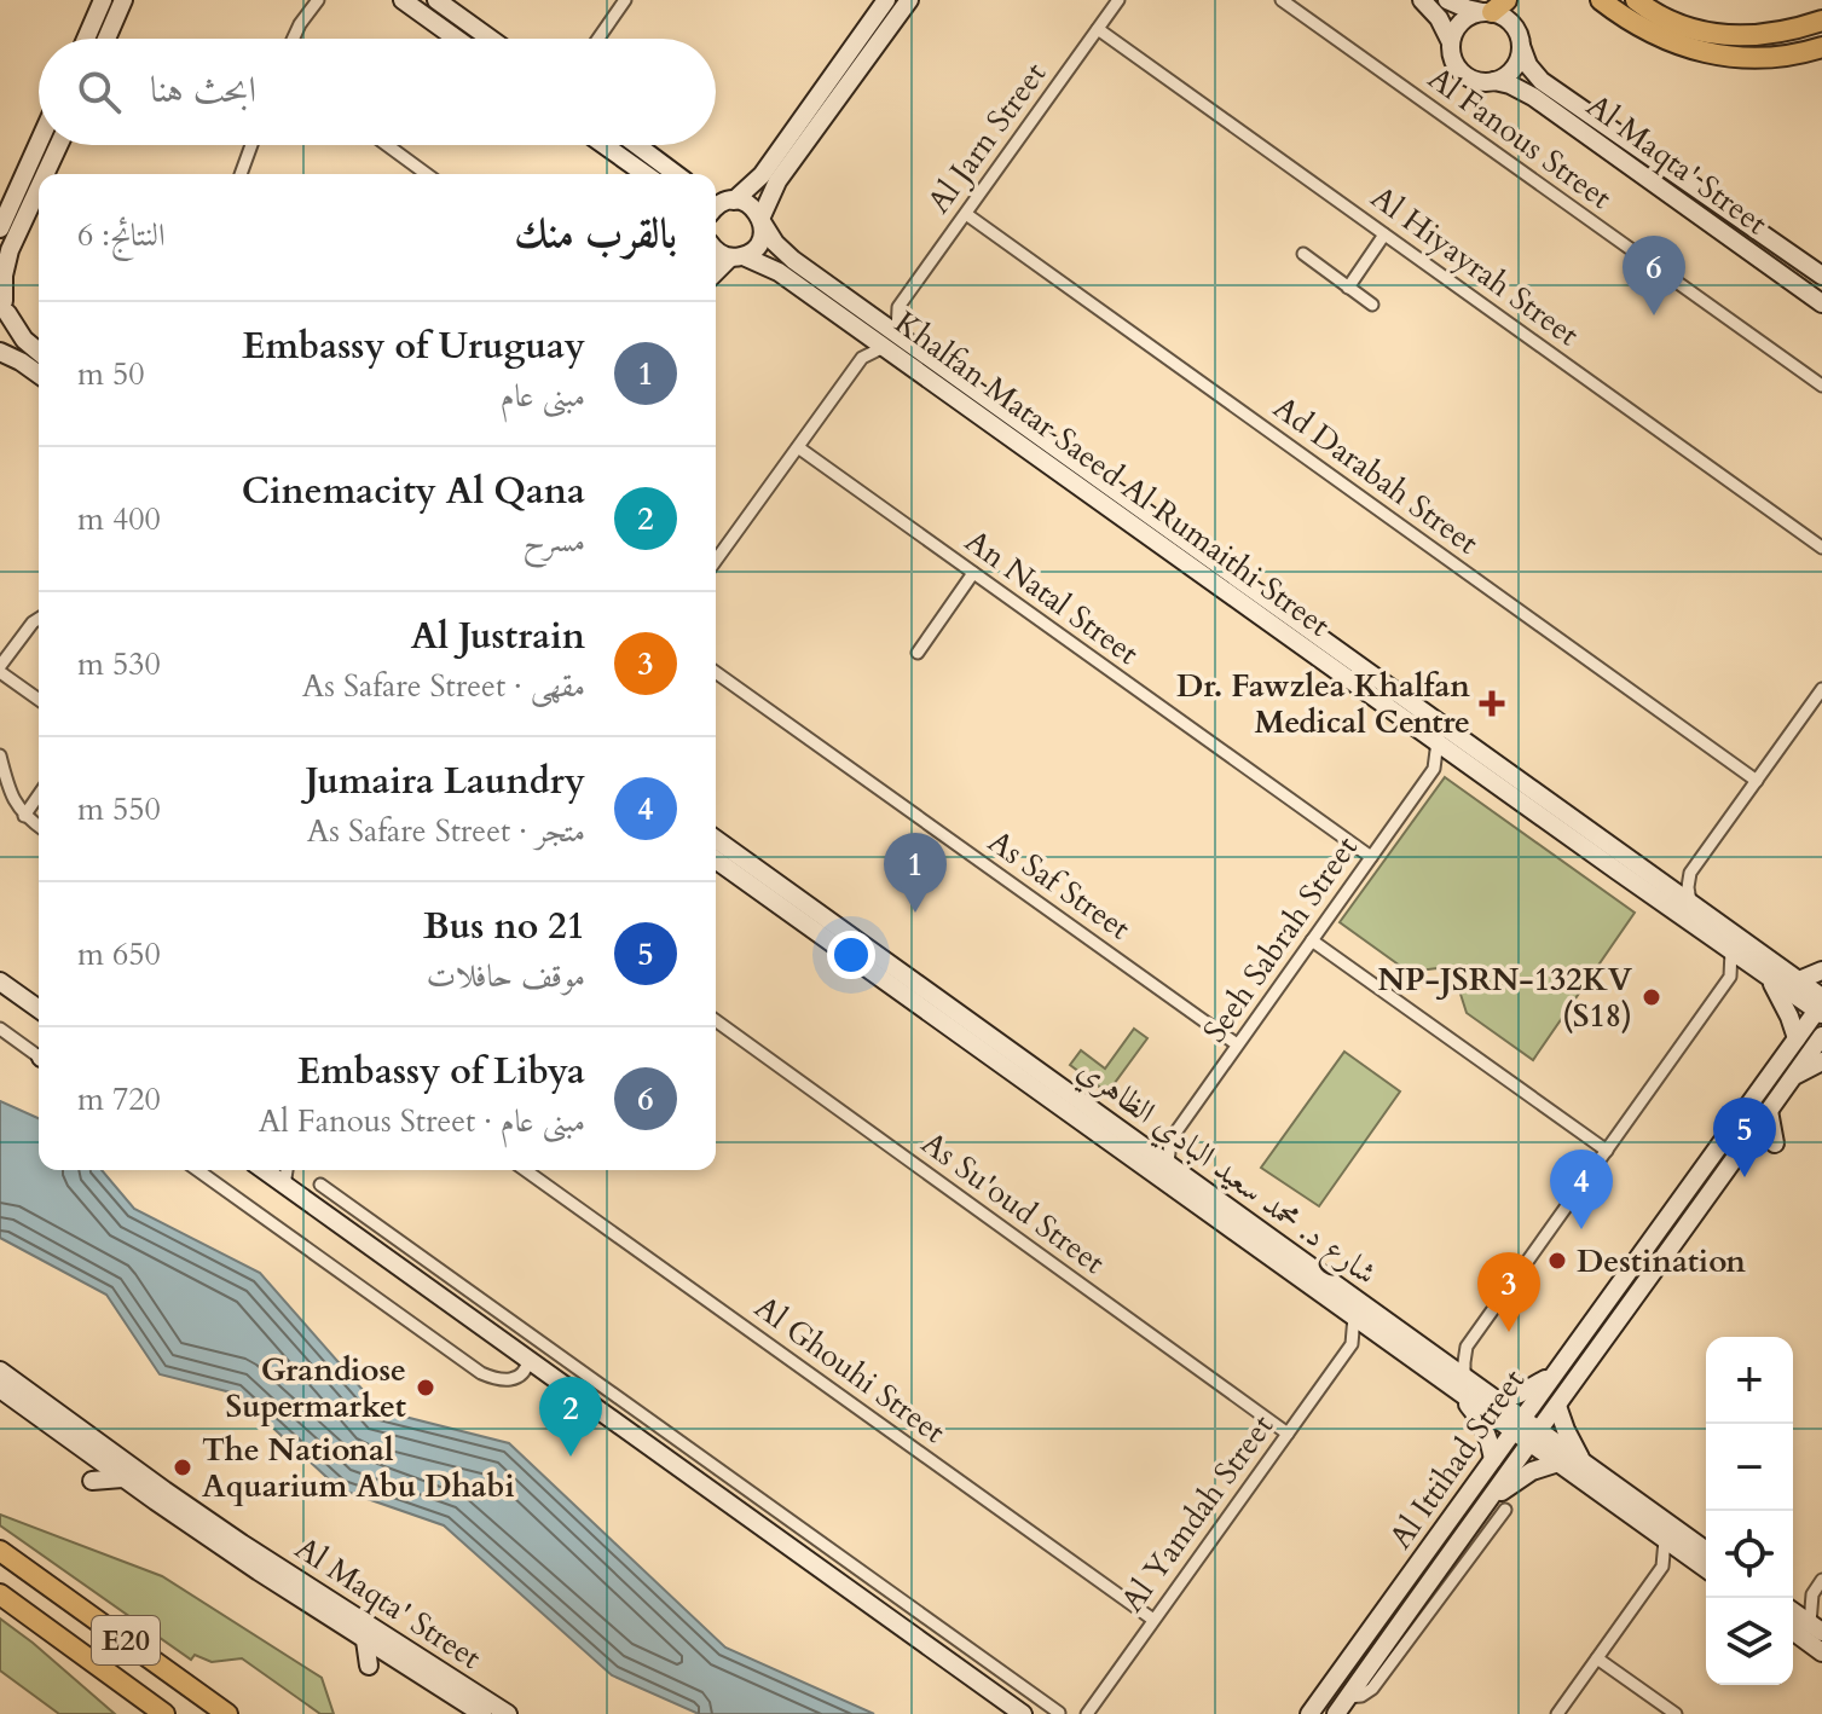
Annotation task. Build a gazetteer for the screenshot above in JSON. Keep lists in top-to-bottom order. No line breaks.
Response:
{"streets":{"highway":["E20"],"street":["Al Jarn Street","Al Fanous Street","Al Maqta' Street","Al Hiyayrah Street","Khalfan Matar Saeed Al Rumaithi Street","Ad Darabah Street","An Natal Street","As Saf Street","Seeh Sabrah Street","شارع د. محمد سعيد البادي الظاهري","As Su'oud Street","Al Ghouhi Street","Al Ittihad Street","Al Yamdah Street"]},"crossings":[["Al Jarn Street","Al Hiyayrah Street"],["Al Jarn Street","Khalfan Matar Saeed Al Rumaithi Street"],["Al Jarn Street","Ad Darabah Street"],["Khalfan Matar Saeed Al Rumaithi Street","Seeh Sabrah Street"],["Khalfan Matar Saeed Al Rumaithi Street","Al Ittihad Street"],["An Natal Street","Seeh Sabrah Street"],["As Saf Street","Seeh Sabrah Street"],["Seeh Sabrah Street","شارع د. محمد سعيد البادي الظاهري"],["شارع د. محمد سعيد البادي الظاهري","Al Ittihad Street"],["شارع د. محمد سعيد البادي الظاهري","Al Yamdah Street"],["As Su'oud Street","Al Yamdah Street"],["Al Ghouhi Street","Al Yamdah Street"]],"places":{"health":["Dr. Fawzlea Khalfan Medical Centre"],"other":["NP-JSRN-132KV (S18)","Destination","Grandiose Supermarket","The National Aquarium Abu Dhabi"]},"page":{"search":"ابحث هنا","heading":["بالقرب منك","النتائج: 6"],"pins":["6","1","5","4","3","2"],"list":[{"mark":"1","name":"Embassy of Uruguay","note":"مبنى عام","value":"50 m"},{"mark":"2","name":"Cinemacity Al Qana","note":"مسرح","value":"400 m"},{"mark":"3","name":"Al Justrain","note":"مقهى · As Safare Street","value":"530 m"},{"mark":"4","name":"Jumaira Laundry","note":"متجر · As Safare Street","value":"550 m"},{"mark":"5","name":"Bus no 21","note":"موقف حافلات","value":"650 m"},{"mark":"6","name":"Embassy of Libya","note":"مبنى عام · Al Fanous Street","value":"720 m"}],"map_buttons":["+","−"]}}
